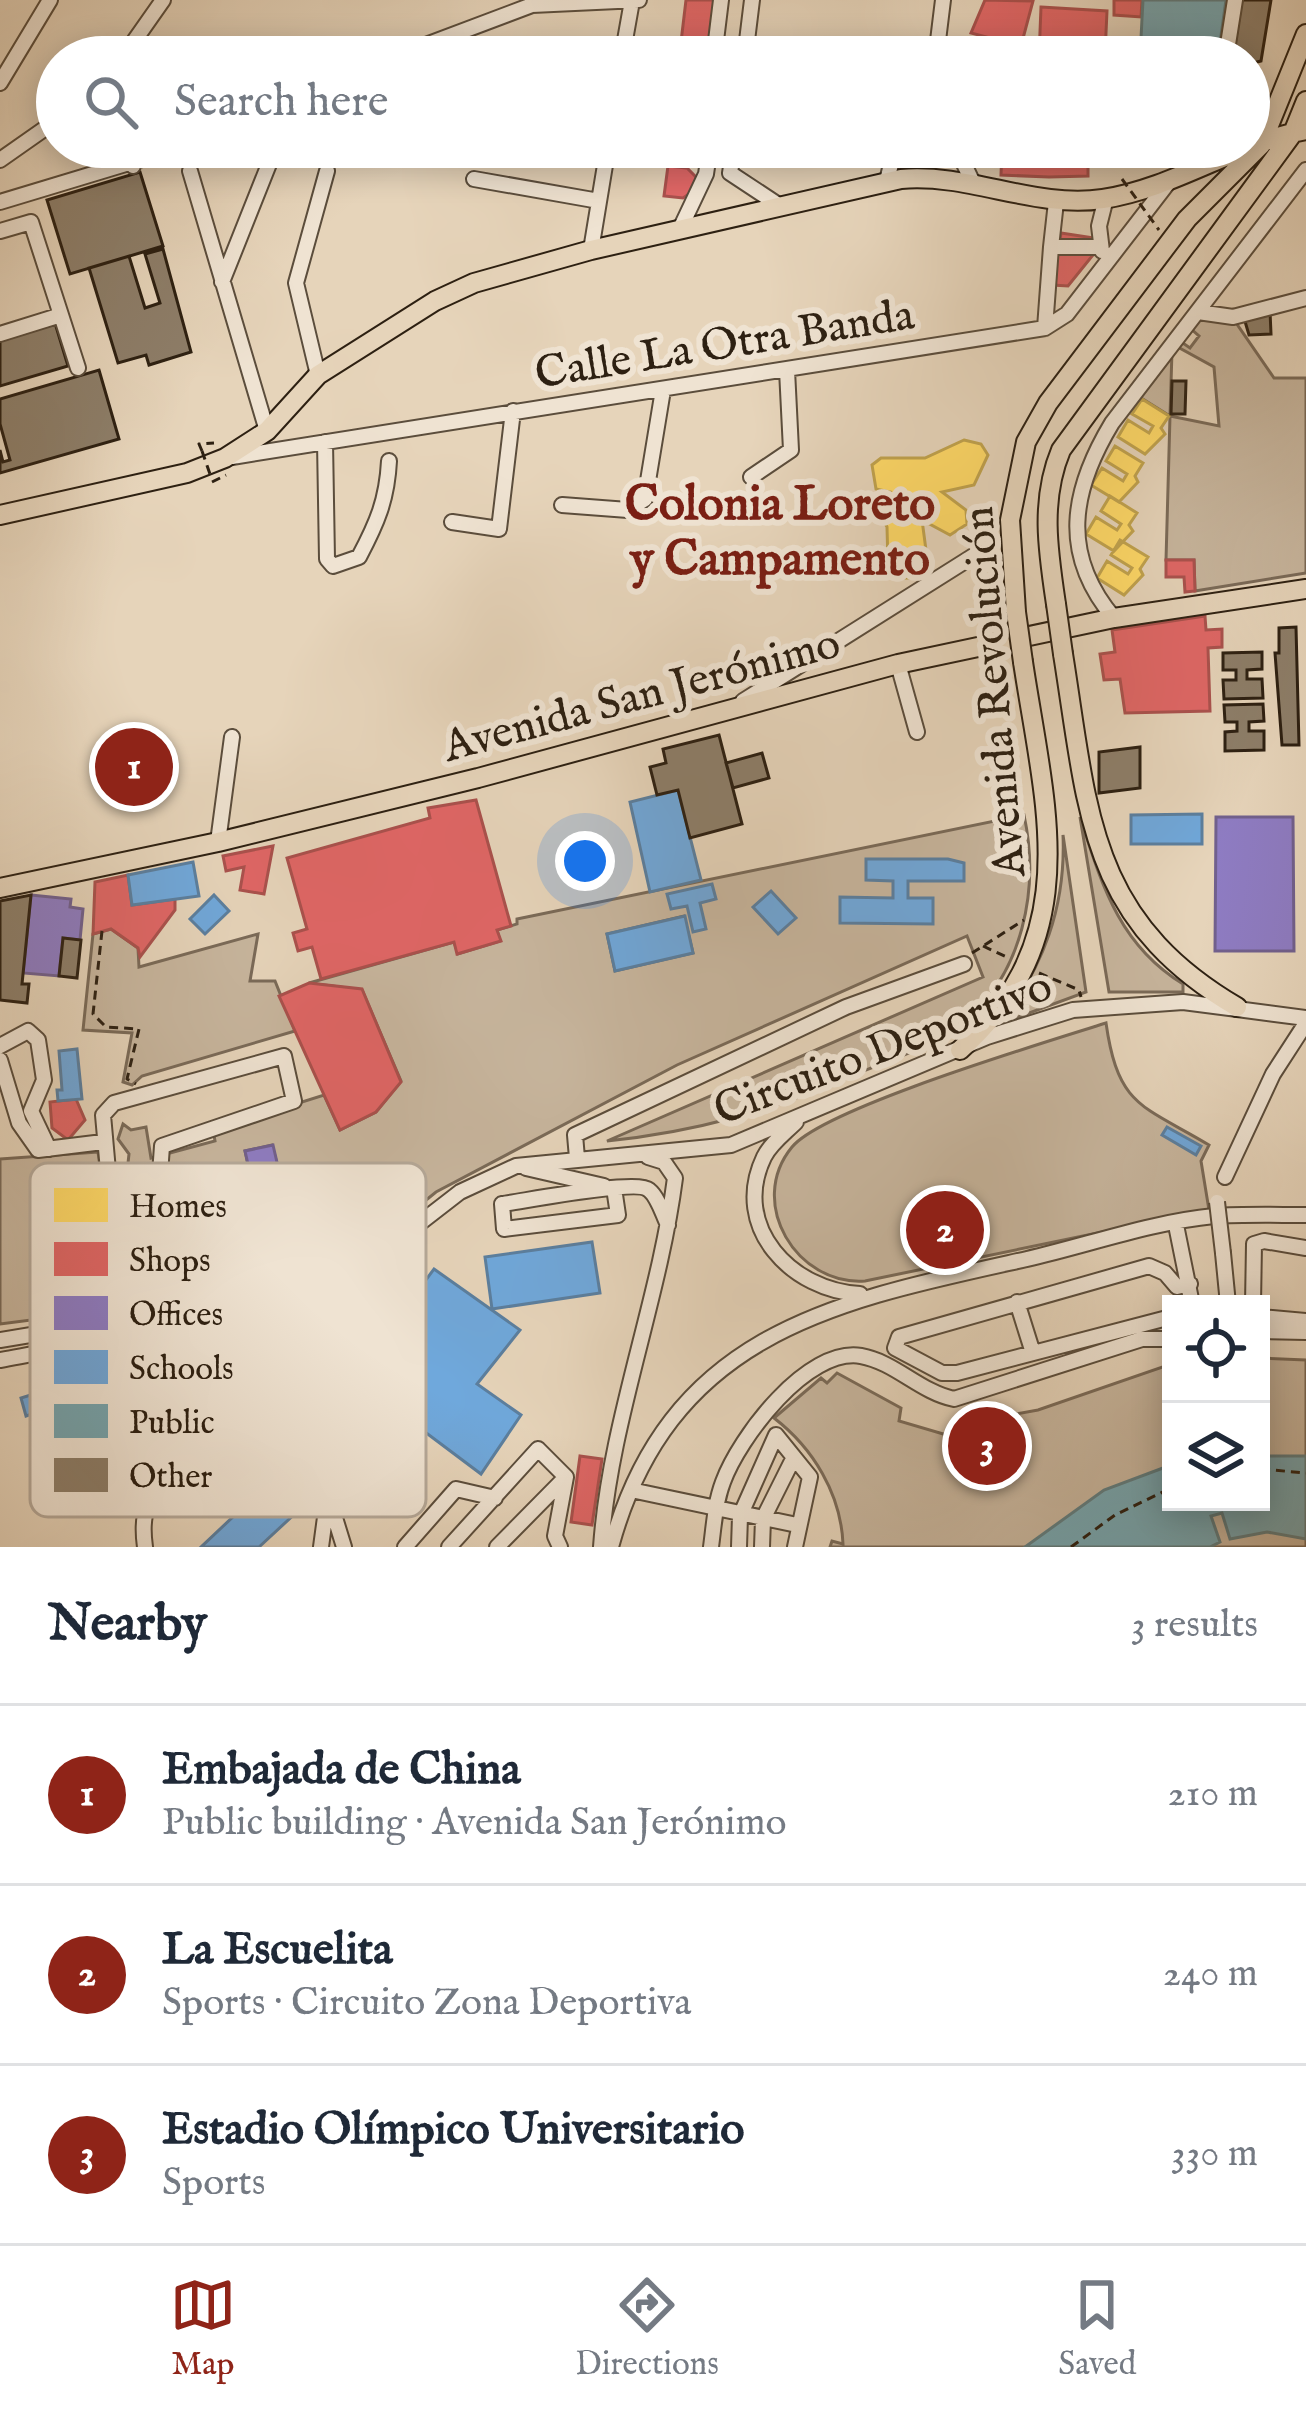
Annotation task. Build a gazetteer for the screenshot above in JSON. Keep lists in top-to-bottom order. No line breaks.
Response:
{"streets":{"main road":["Avenida Revolución","Avenida San Jerónimo"],"street":["Calle La Otra Banda","Circuito Deportivo"]},"crossings":[["Avenida Revolución","Circuito Deportivo"]],"districts":["Colonia Loreto y Campamento"],"legend":["Homes","Shops","Offices","Schools","Public","Other"],"page":{"search":"Search here","pins":["1","2","3"],"heading":["Nearby","3 results"],"list":[{"mark":"1","name":"Embajada de China","note":"Public building · Avenida San Jerónimo","value":"210 m"},{"mark":"2","name":"La Escuelita","note":"Sports · Circuito Zona Deportiva","value":"240 m"},{"mark":"3","name":"Estadio Olímpico Universitario","note":"Sports","value":"330 m"}],"nav":["Map","Directions","Saved"]}}
